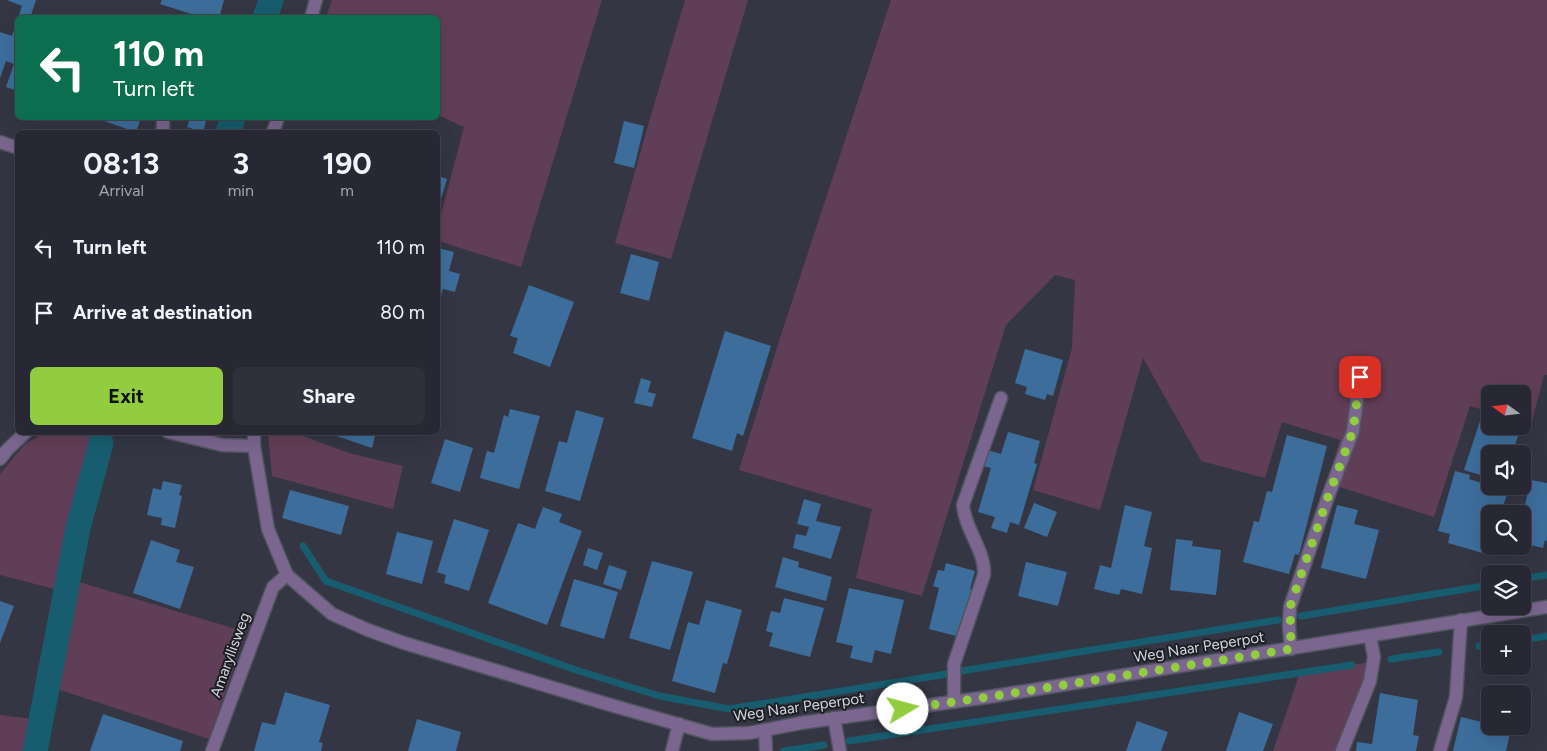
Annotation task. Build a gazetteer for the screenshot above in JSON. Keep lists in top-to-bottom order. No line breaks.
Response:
{"streets":{"street":["Weg Naar Peperpot","Amaryllisweg"]},"crossings":[["Weg Naar Peperpot","Amaryllisweg"]],"north":"left","page":{"turn":["110 m","Turn left"],"eta":["08:13","Arrival","3","min","190","m"],"list":[{"name":"Turn left","value":"110 m"},{"name":"Arrive at destination","value":"80 m"}],"buttons":["Exit","Share"],"map_buttons":["+","−"]}}
